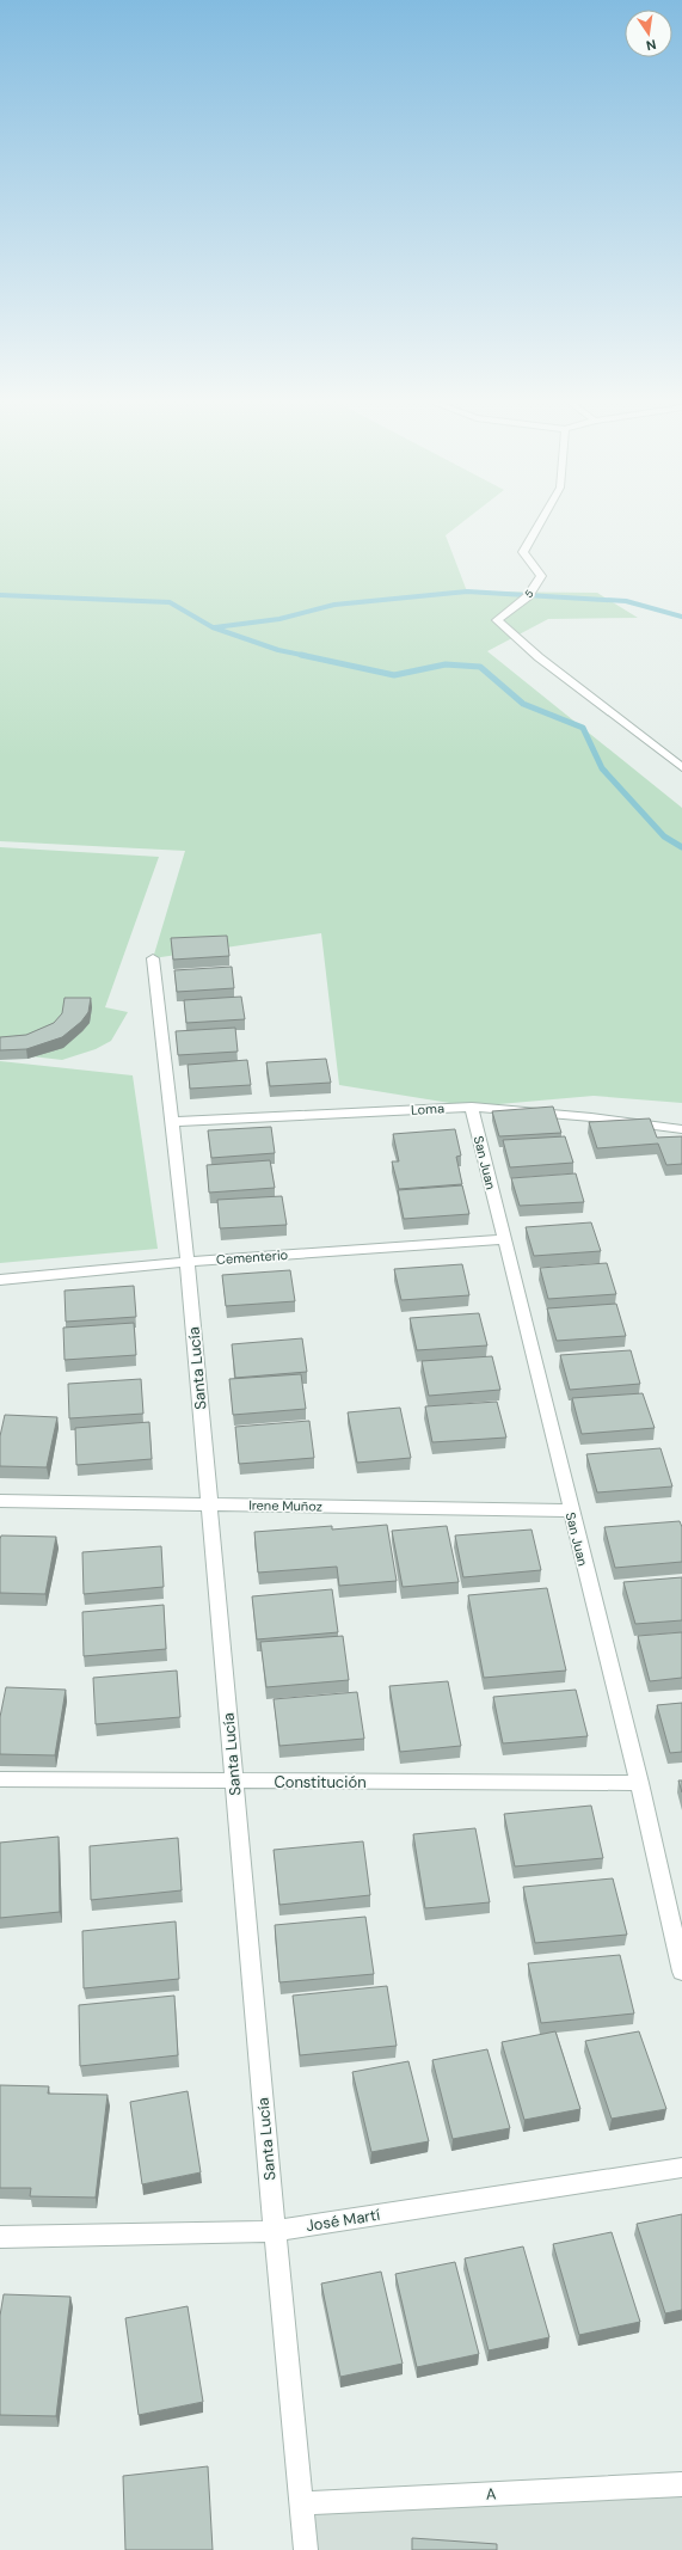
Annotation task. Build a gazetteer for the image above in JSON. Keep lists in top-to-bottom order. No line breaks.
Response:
{"streets":{"street":["5","Loma","San Juan","Cementerio","Santa Lucía","Irene Muñoz","Constitución","José Martí","A"]},"crossings":[["Loma","San Juan"],["Loma","Santa Lucía"],["San Juan","Cementerio"],["San Juan","Irene Muñoz"],["San Juan","Constitución"],["Cementerio","Santa Lucía"],["Santa Lucía","Irene Muñoz"],["Santa Lucía","Constitución"],["Santa Lucía","José Martí"],["Santa Lucía","A"]],"north":"bottom"}
